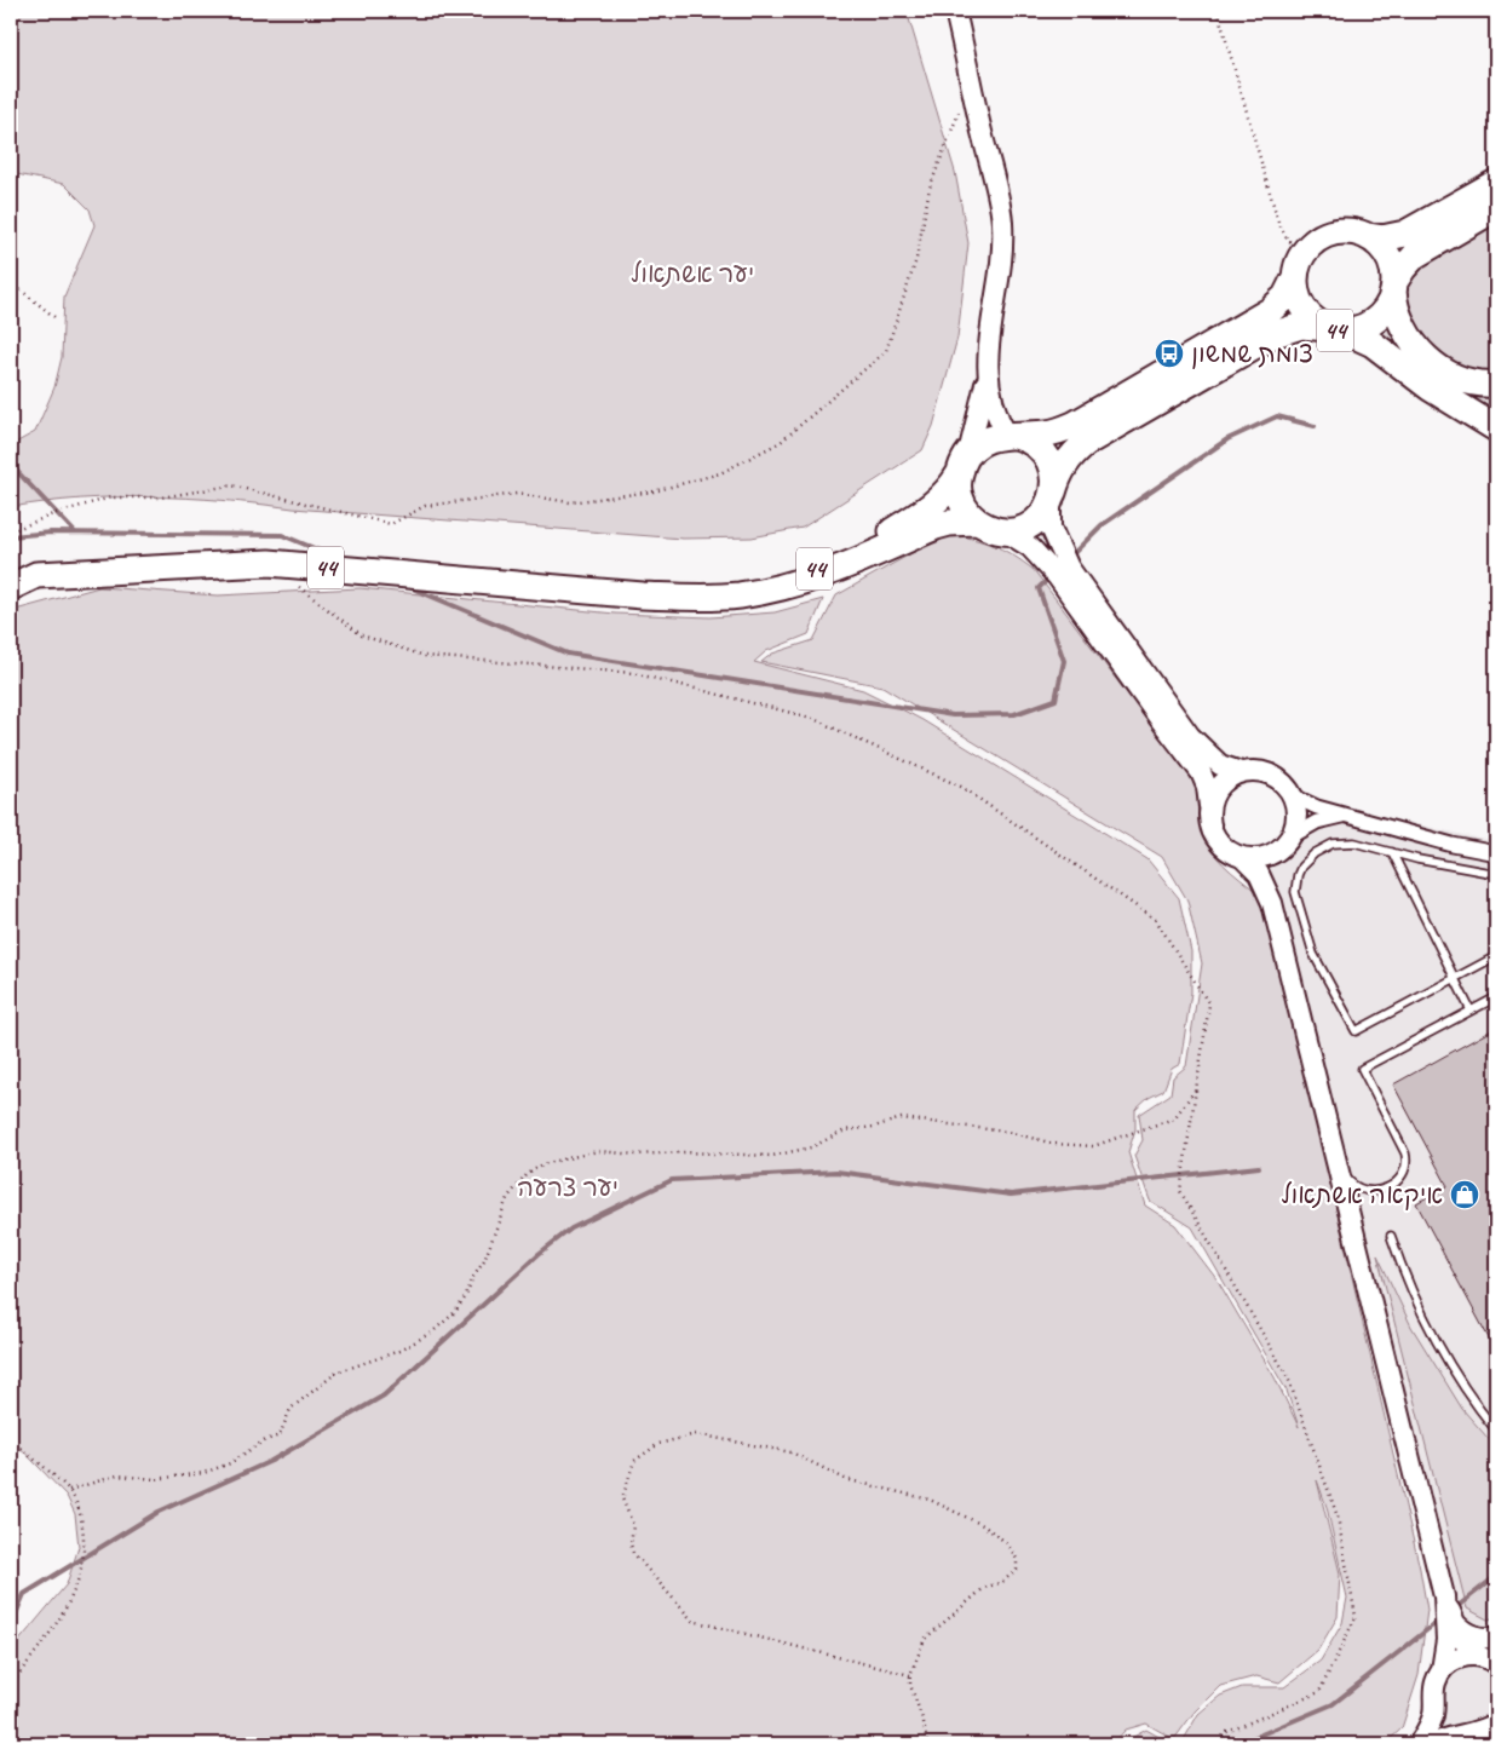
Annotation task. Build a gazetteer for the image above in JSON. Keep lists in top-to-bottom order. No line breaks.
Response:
{"streets":{"highway":["44"]},"parks":["יער אשתאול","יער צרעה"],"places":{"bus stop":["צומת שמשון"],"shop":["איקאה אשתאול"]}}
